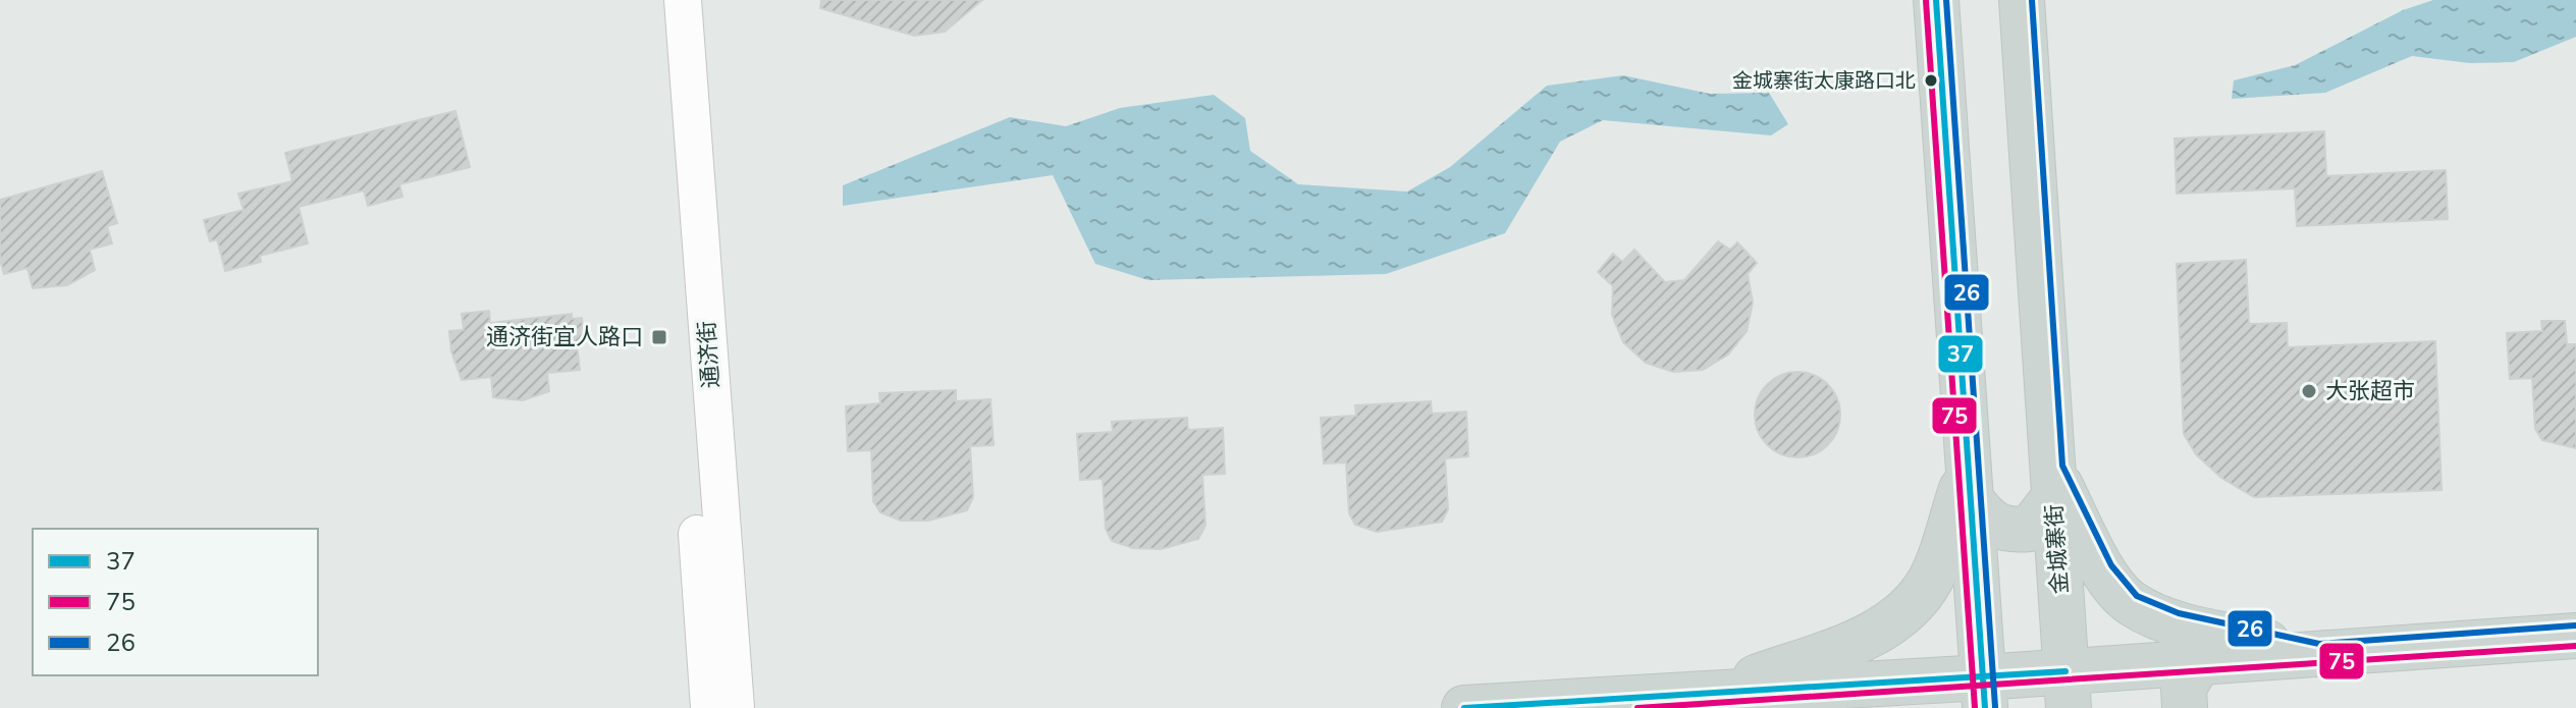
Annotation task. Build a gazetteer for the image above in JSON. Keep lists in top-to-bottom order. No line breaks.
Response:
{"streets":{"main road":["金城寨街"],"street":["通济街"]},"places":{"other":["金城寨街太康路口北","大张超市"],"transit":["通济街宜人路口"]},"lines":["transit line 37","transit line 26","transit line 75"],"legend":["37","75","26"]}
